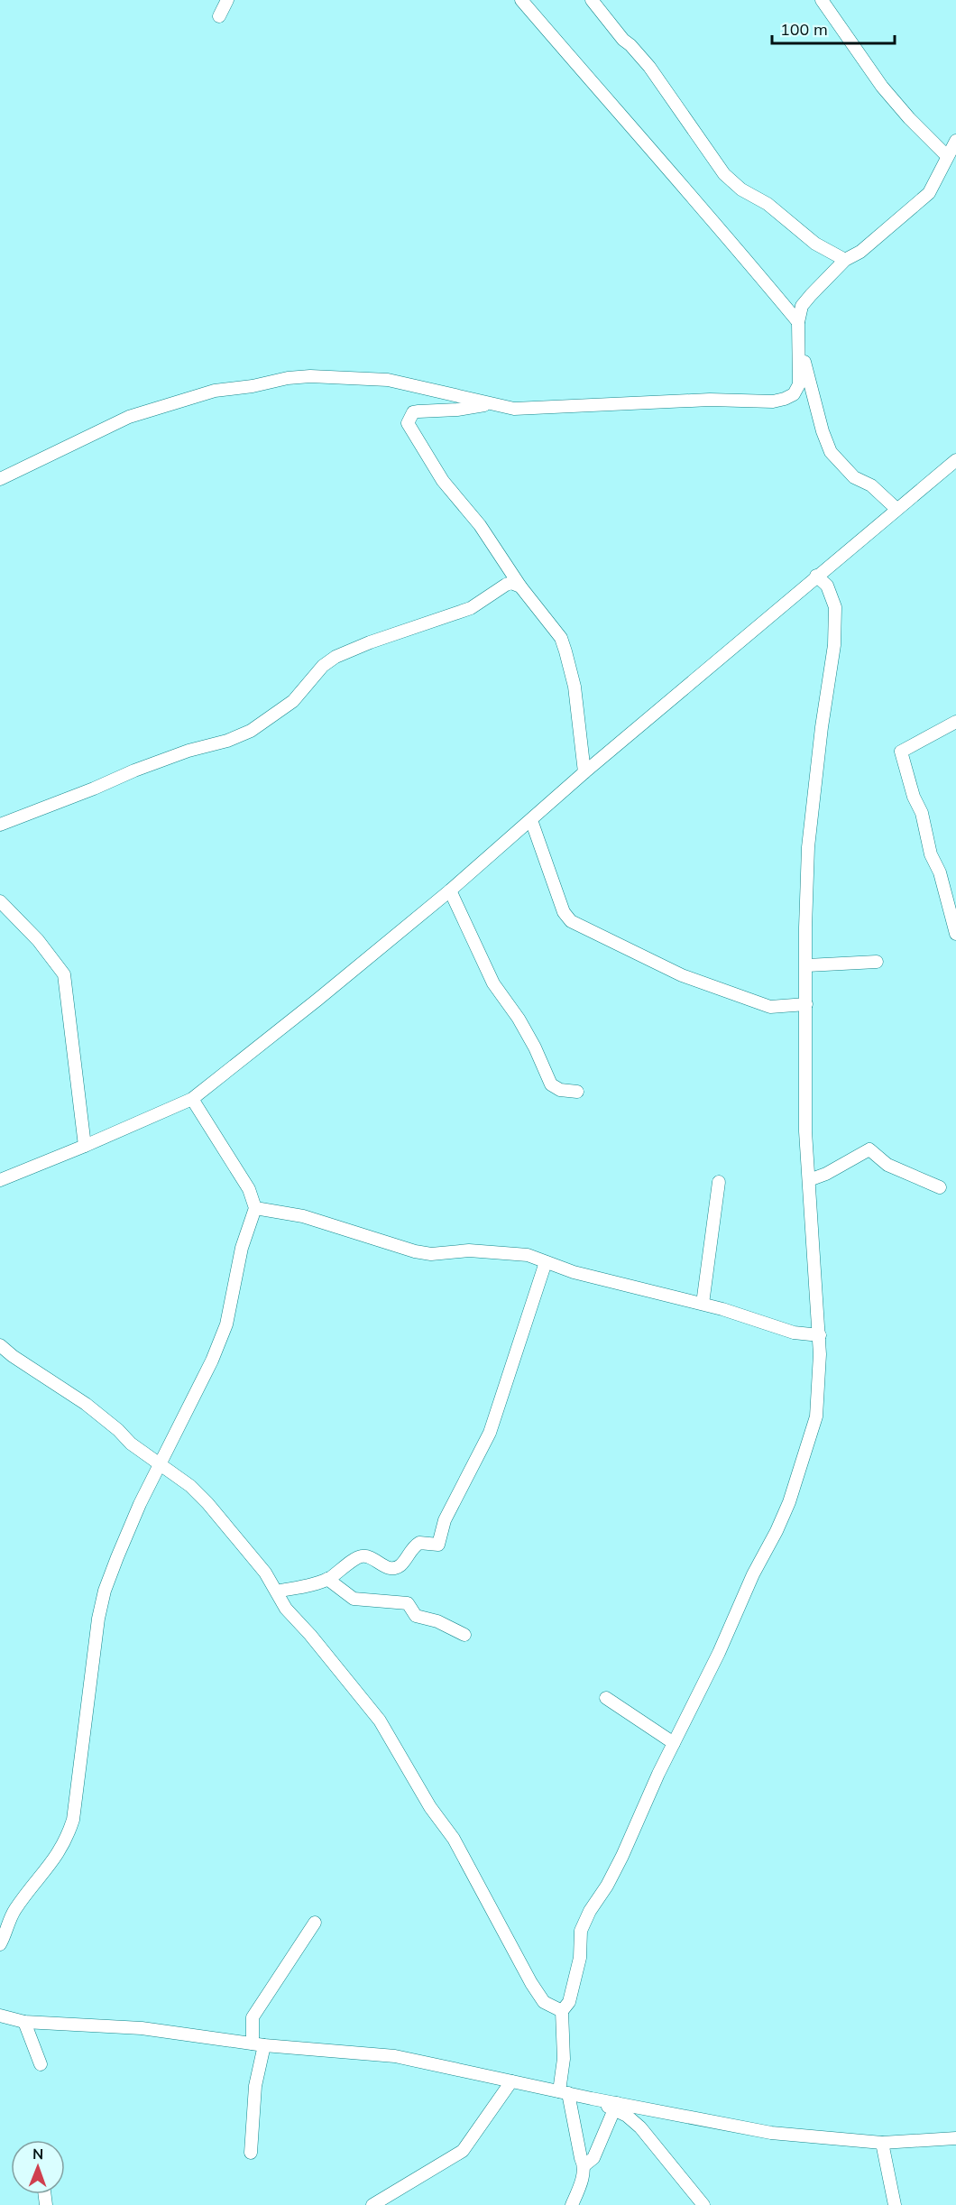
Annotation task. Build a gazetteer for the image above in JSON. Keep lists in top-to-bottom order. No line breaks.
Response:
{"scale_bar":"100 m","north":"top"}
